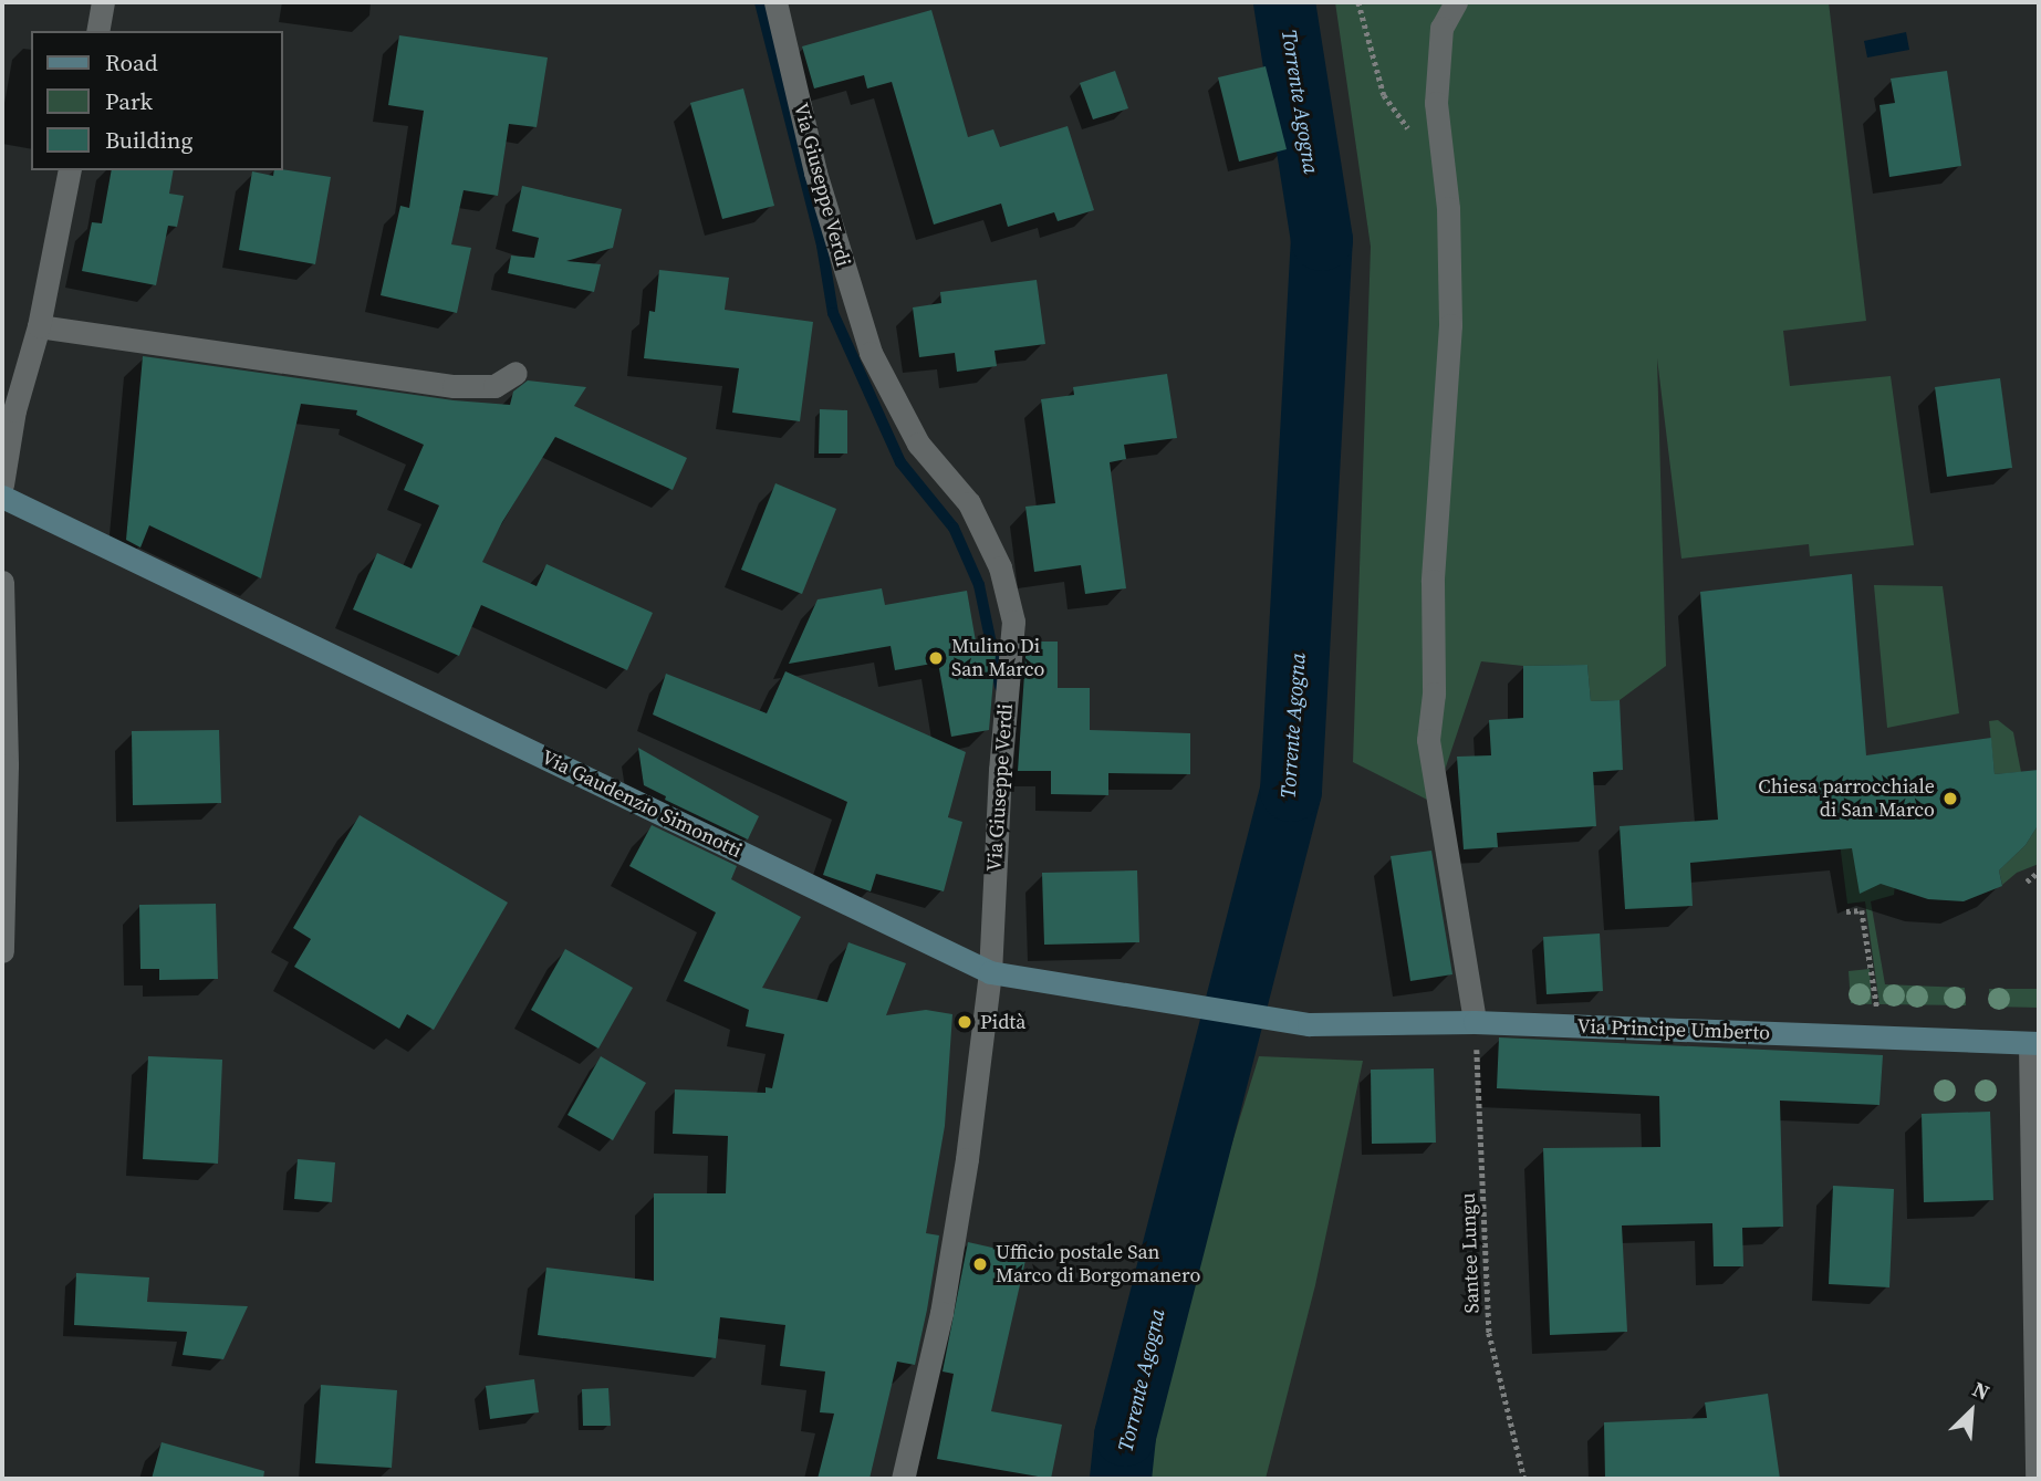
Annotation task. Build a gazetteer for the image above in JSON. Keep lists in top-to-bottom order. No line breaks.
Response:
{"streets":{"street":["Via Giuseppe Verdi","Via Gaudenzio Simonotti","Via Principe Umberto"],"path":["Santee Lungu"]},"crossings":[["Via Giuseppe Verdi","Via Gaudenzio Simonotti"],["Via Gaudenzio Simonotti","Via Principe Umberto"],["Via Principe Umberto","Santee Lungu"]],"water":["Torrente Agogna"],"places":["Mulino Di San Marco","Chiesa parrocchiale di San Marco","Pidtà","Ufficio postale San Marco di Borgomanero"],"legend":["Road","Park","Building"],"north":"top right"}
